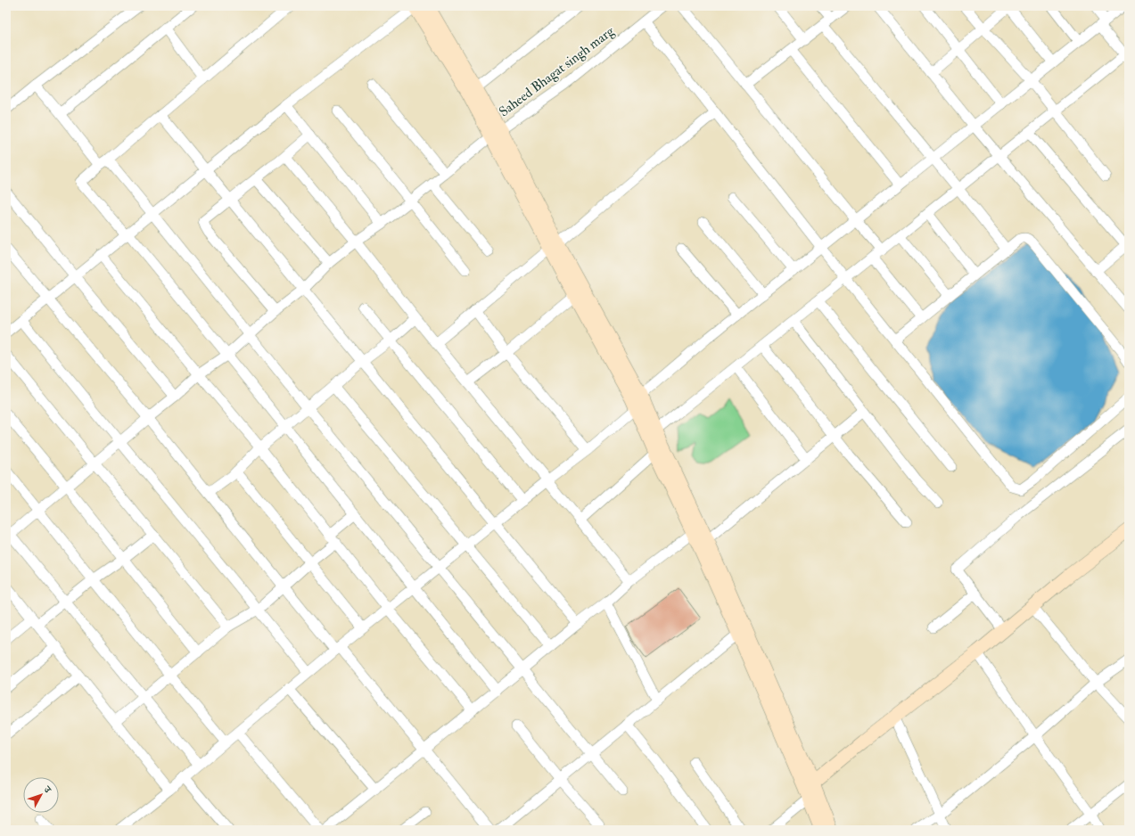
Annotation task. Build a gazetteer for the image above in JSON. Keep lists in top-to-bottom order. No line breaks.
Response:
{"streets":{"street":["Saheed Bhagat singh marg"]},"north":"top right"}
